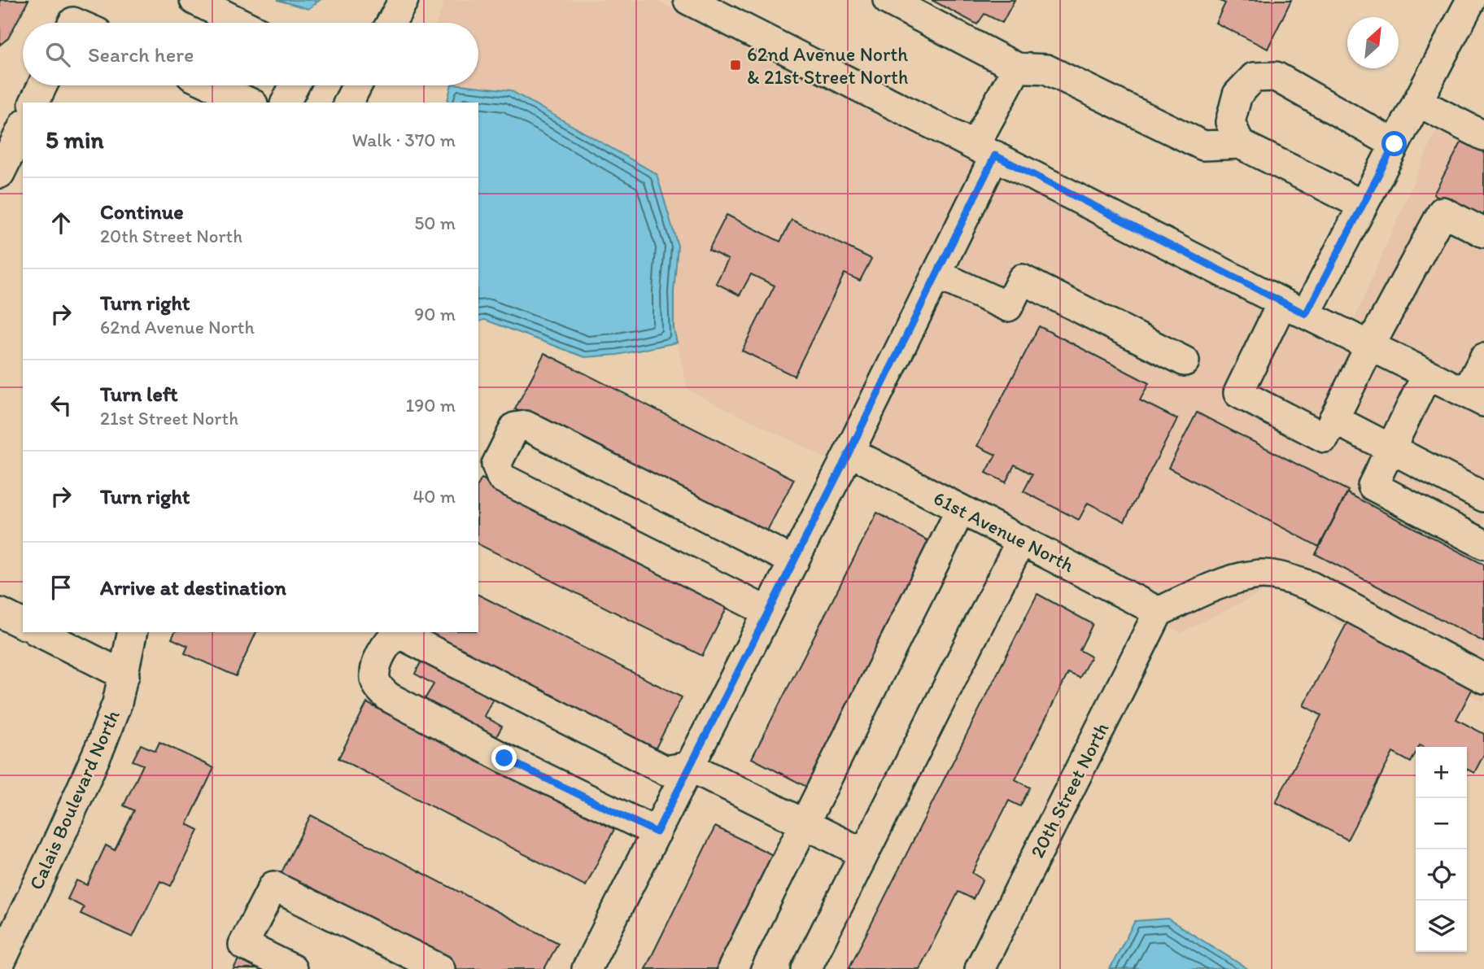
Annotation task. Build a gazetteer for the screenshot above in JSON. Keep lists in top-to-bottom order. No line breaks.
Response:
{"streets":{"street":["61st Avenue North","20th Street North","Calais Boulevard North"]},"crossings":[["61st Avenue North","20th Street North"]],"places":{"transit":["62nd Avenue North & 21st Street North"]},"north":"top right","page":{"search":"Search here","heading":["5 min","Walk · 370 m"],"list":[["Continue","20th Street North","50 m"],["Turn right","62nd Avenue North","90 m"],["Turn left","21st Street North","190 m"],["Turn right","40 m"],"Arrive at destination"],"map_buttons":["+","−"]}}
